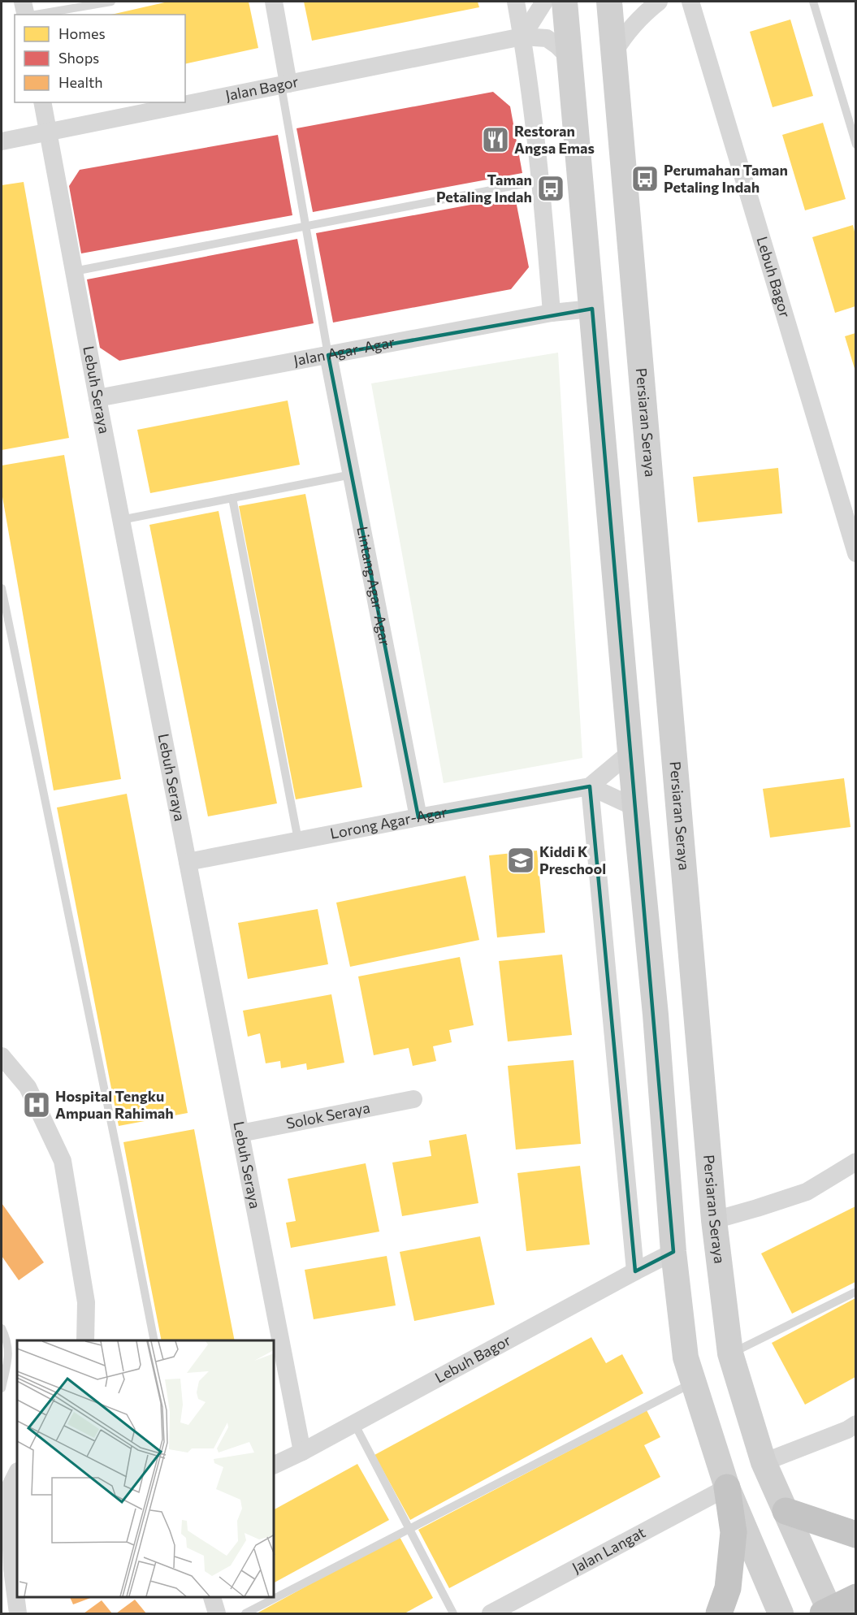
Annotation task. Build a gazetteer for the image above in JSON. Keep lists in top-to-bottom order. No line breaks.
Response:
{"streets":{"main road":["Persiaran Seraya"],"street":["Jalan Bagor","Lebuh Bagor","Jalan Agar-Agar","Lebuh Seraya","Lintang Agar-Agar","Lorong Agar-Agar","Solok Seraya","Jalan Langat"]},"crossings":[["Jalan Bagor","Lebuh Seraya"],["Lebuh Bagor","Lebuh Seraya"],["Jalan Agar-Agar","Lebuh Seraya"],["Jalan Agar-Agar","Lintang Agar-Agar"],["Lebuh Seraya","Lorong Agar-Agar"],["Lebuh Seraya","Solok Seraya"],["Lintang Agar-Agar","Lorong Agar-Agar"]],"places":{"restaurant":["Restoran Angsa Emas"],"bus stop":["Perumahan Taman Petaling Indah","Taman Petaling Indah"],"school or university":["Kiddi K Preschool"],"hospital":["Hospital Tengku Ampuan Rahimah"]},"legend":["Homes","Shops","Health"]}
